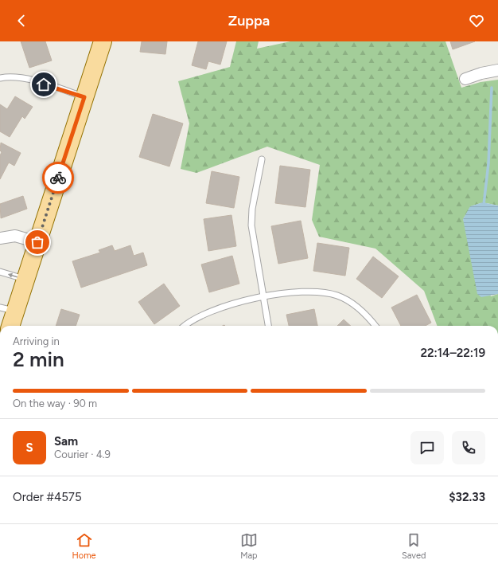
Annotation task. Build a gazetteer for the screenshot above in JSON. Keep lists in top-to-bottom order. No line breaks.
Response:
{"page":{"header":"Zuppa","heading":["2 min","Arriving in","22:14–22:19"],"panel":["Sam","Courier · 4.9","Order #4575","$32.33"],"bar":"On the way · 90 m","round":"S","tabs":["Home","Map","Saved"]}}
